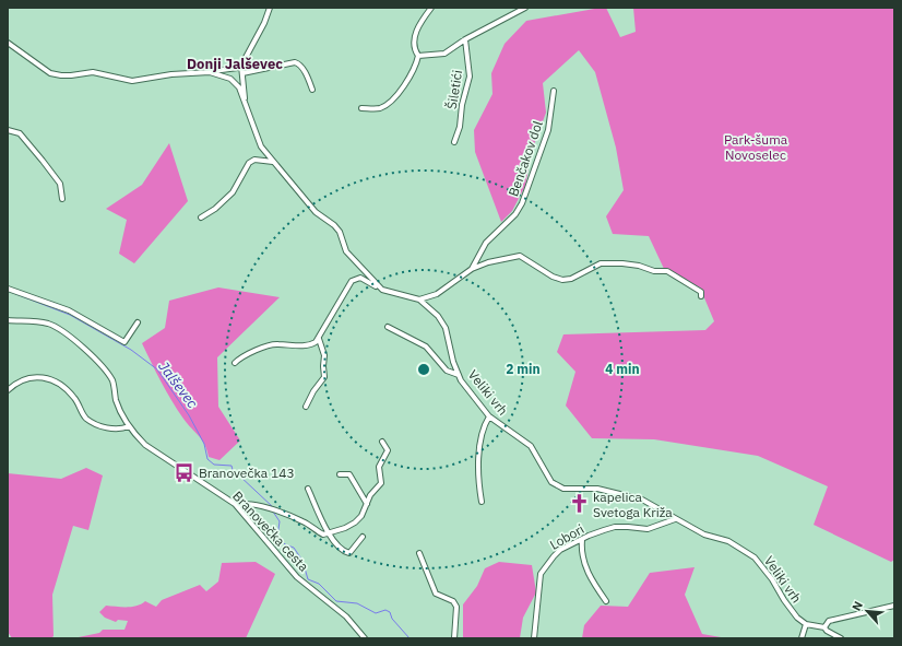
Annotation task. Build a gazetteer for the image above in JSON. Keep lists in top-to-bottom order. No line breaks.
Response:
{"streets":{"street":["Šiletići","Benčakov dol","Veliki vrh","Branovečka cesta","Lobori"]},"crossings":[["Veliki vrh","Lobori"]],"districts":["Donji Jalševec"],"water":["Jalševec"],"parks":["Park-šuma Novoselec"],"places":{"bus stop":["Branovečka 143"],"church":["kapelica Svetoga Križa"]},"north":"top left","rings":["2 min","4 min"]}
